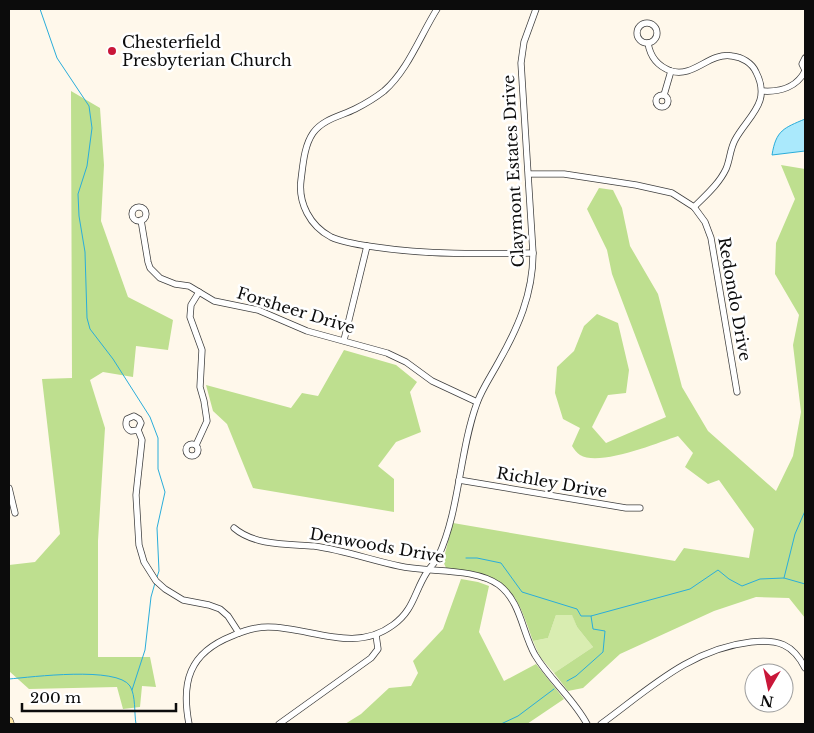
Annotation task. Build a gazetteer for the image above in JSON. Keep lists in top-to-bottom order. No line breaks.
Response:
{"streets":{"street":["Claymont Estates Drive","Redondo Drive","Forsheer Drive","Richley Drive","Denwoods Drive"]},"crossings":[["Claymont Estates Drive","Redondo Drive"],["Claymont Estates Drive","Forsheer Drive"],["Claymont Estates Drive","Richley Drive"],["Claymont Estates Drive","Denwoods Drive"]],"places":["Chesterfield Presbyterian Church"],"scale_bar":"200 m","north":"bottom"}
